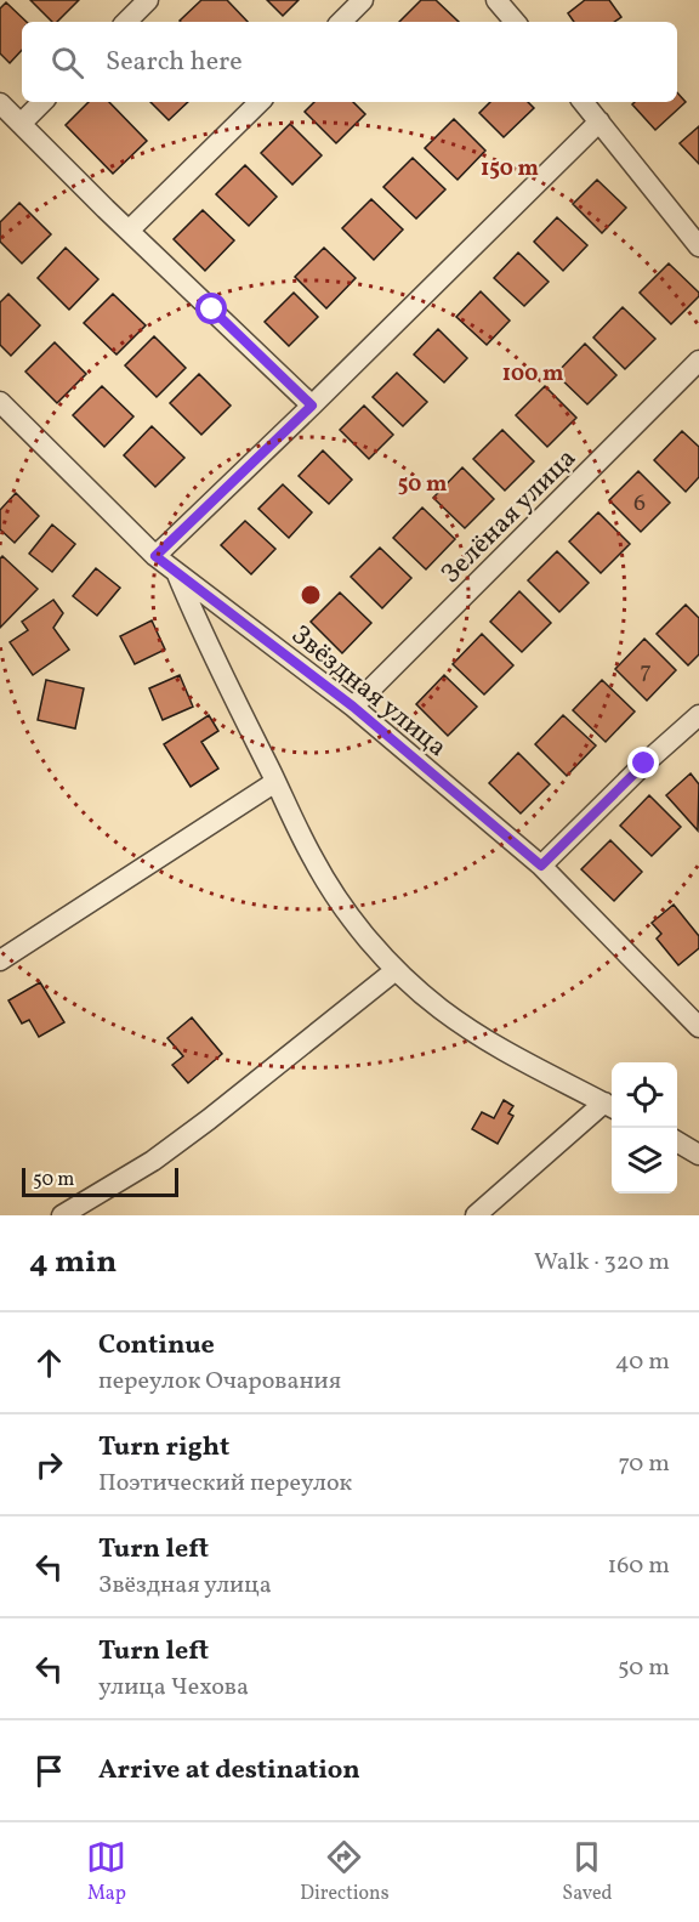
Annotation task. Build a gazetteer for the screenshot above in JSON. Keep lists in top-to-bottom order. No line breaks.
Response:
{"streets":{"street":["Зелёная улица","Звёздная улица"]},"crossings":[["Зелёная улица","Звёздная улица"]],"house_numbers":["6","7"],"scale_bar":"50 m","page":{"search":"Search here","scale":"50 m","heading":["4 min","Walk · 320 m"],"list":[["Continue","переулок Очарования","40 m"],["Turn right","Поэтический переулок","70 m"],["Turn left","Звёздная улица","160 m"],["Turn left","улица Чехова","50 m"],"Arrive at destination"],"nav":["Map","Directions","Saved"]},"rings":["150 m","100 m","50 m"]}
